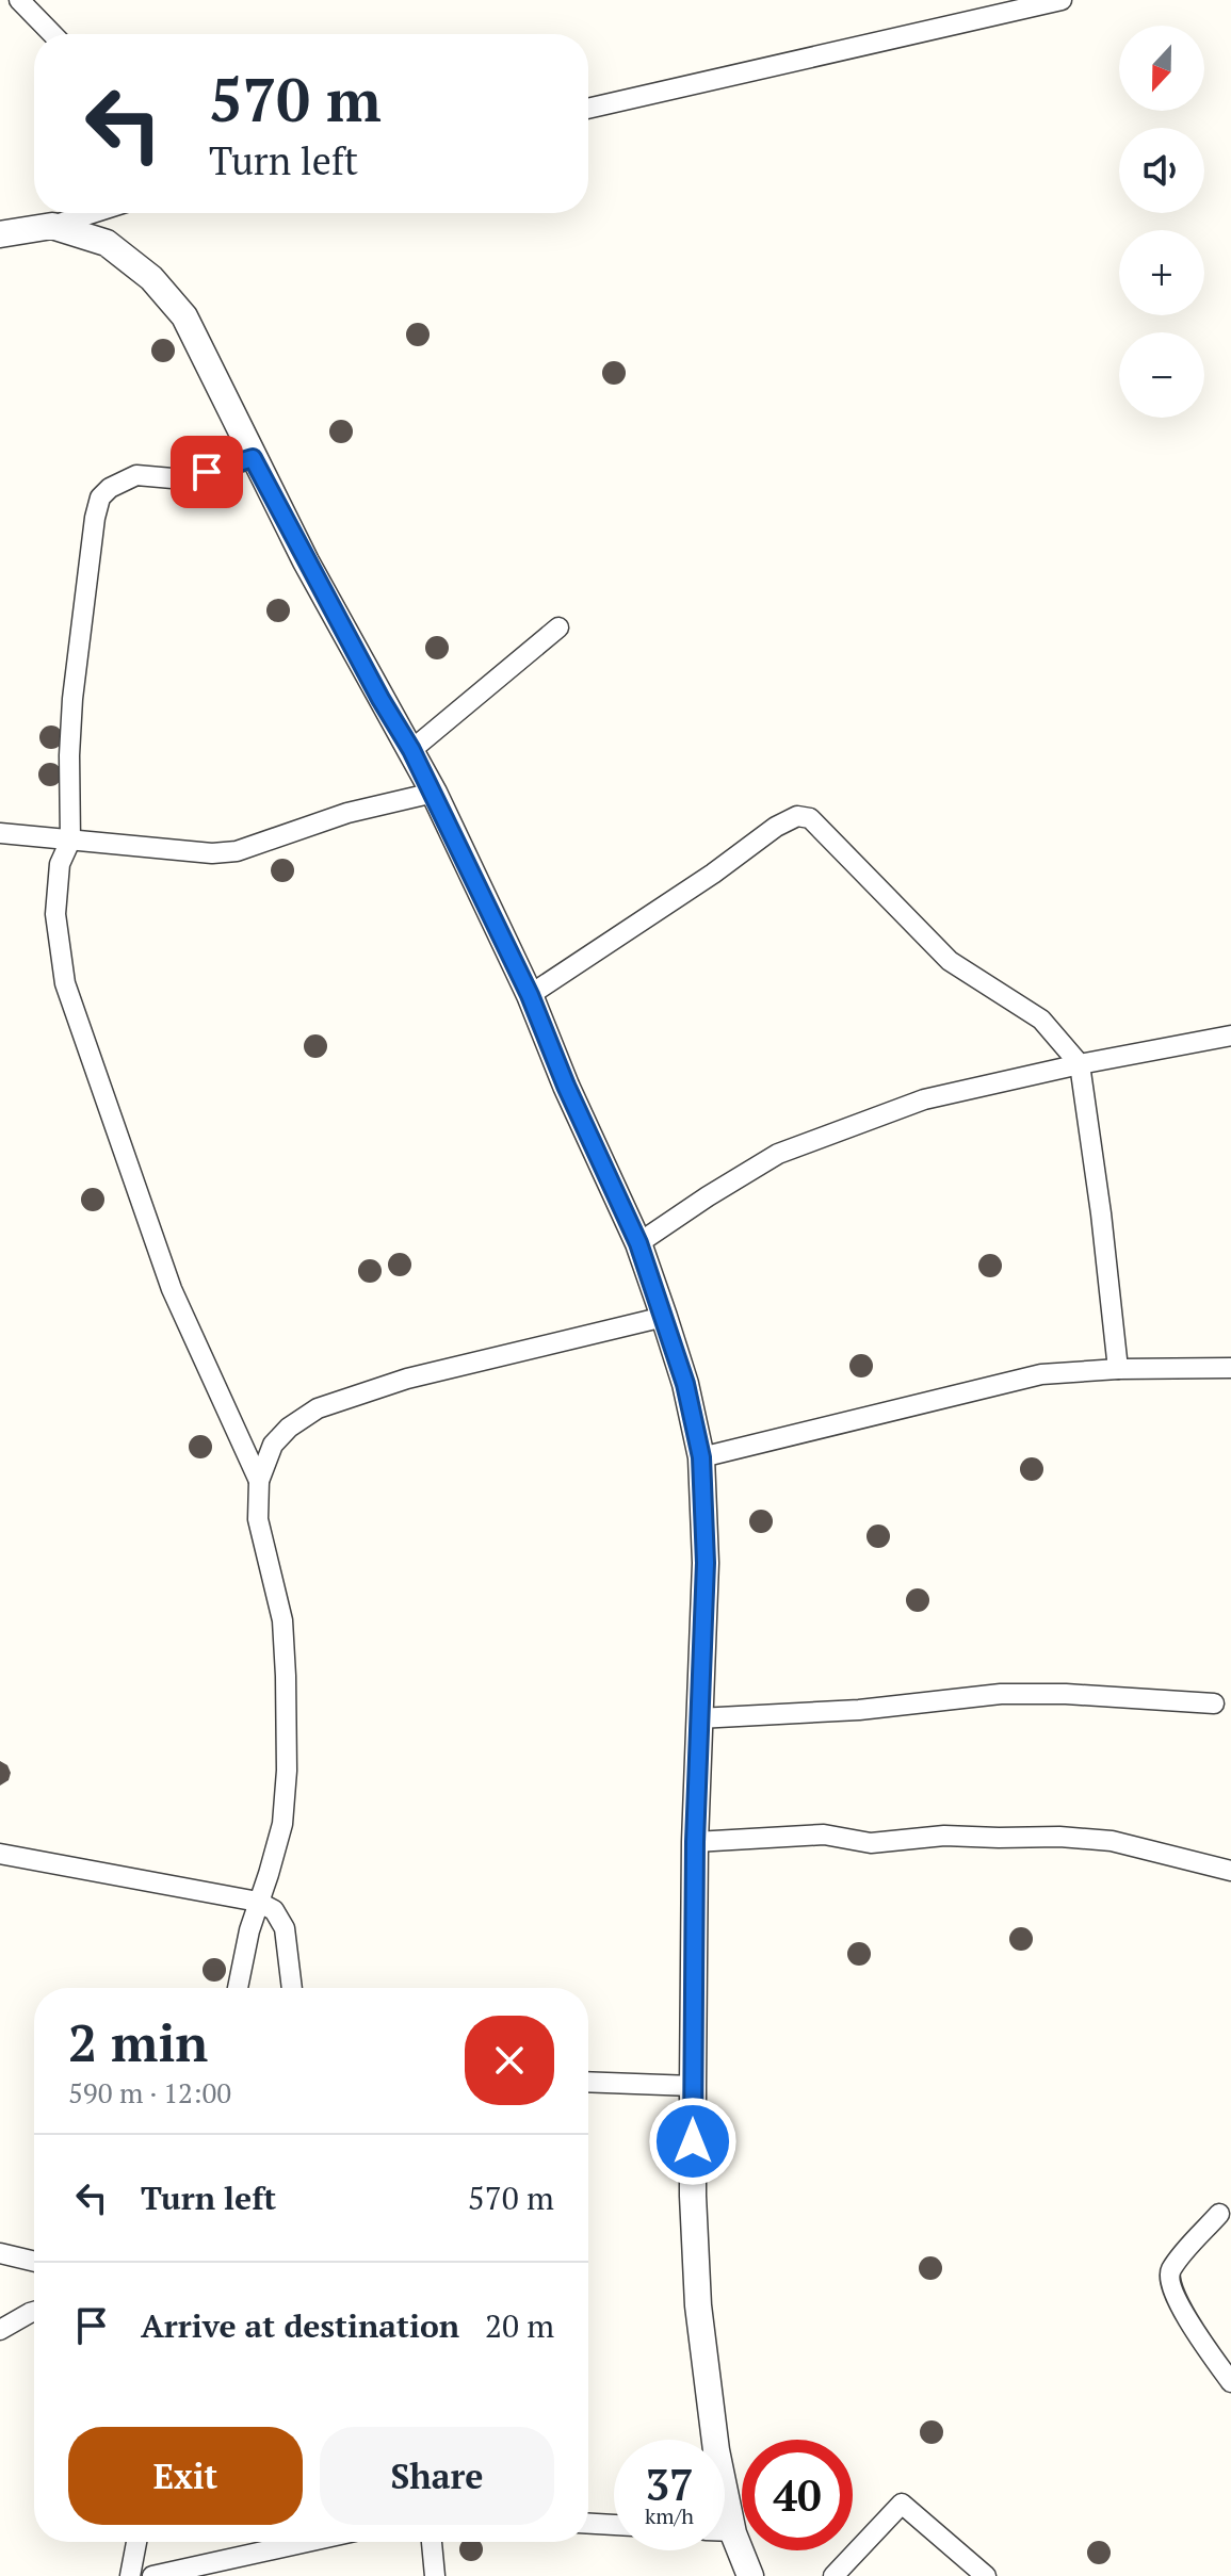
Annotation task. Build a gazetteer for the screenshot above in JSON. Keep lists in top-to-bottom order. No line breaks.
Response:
{"north":"bottom","page":{"map_buttons":["+","−"],"turn":["570 m","Turn left"],"heading":["2 min","590 m · 12:00"],"list":[{"name":"Turn left","value":"570 m"},{"name":"Arrive at destination","value":"20 m"}],"buttons":["Exit","Share"],"speed":"37 km/h","limit":"40"}}
